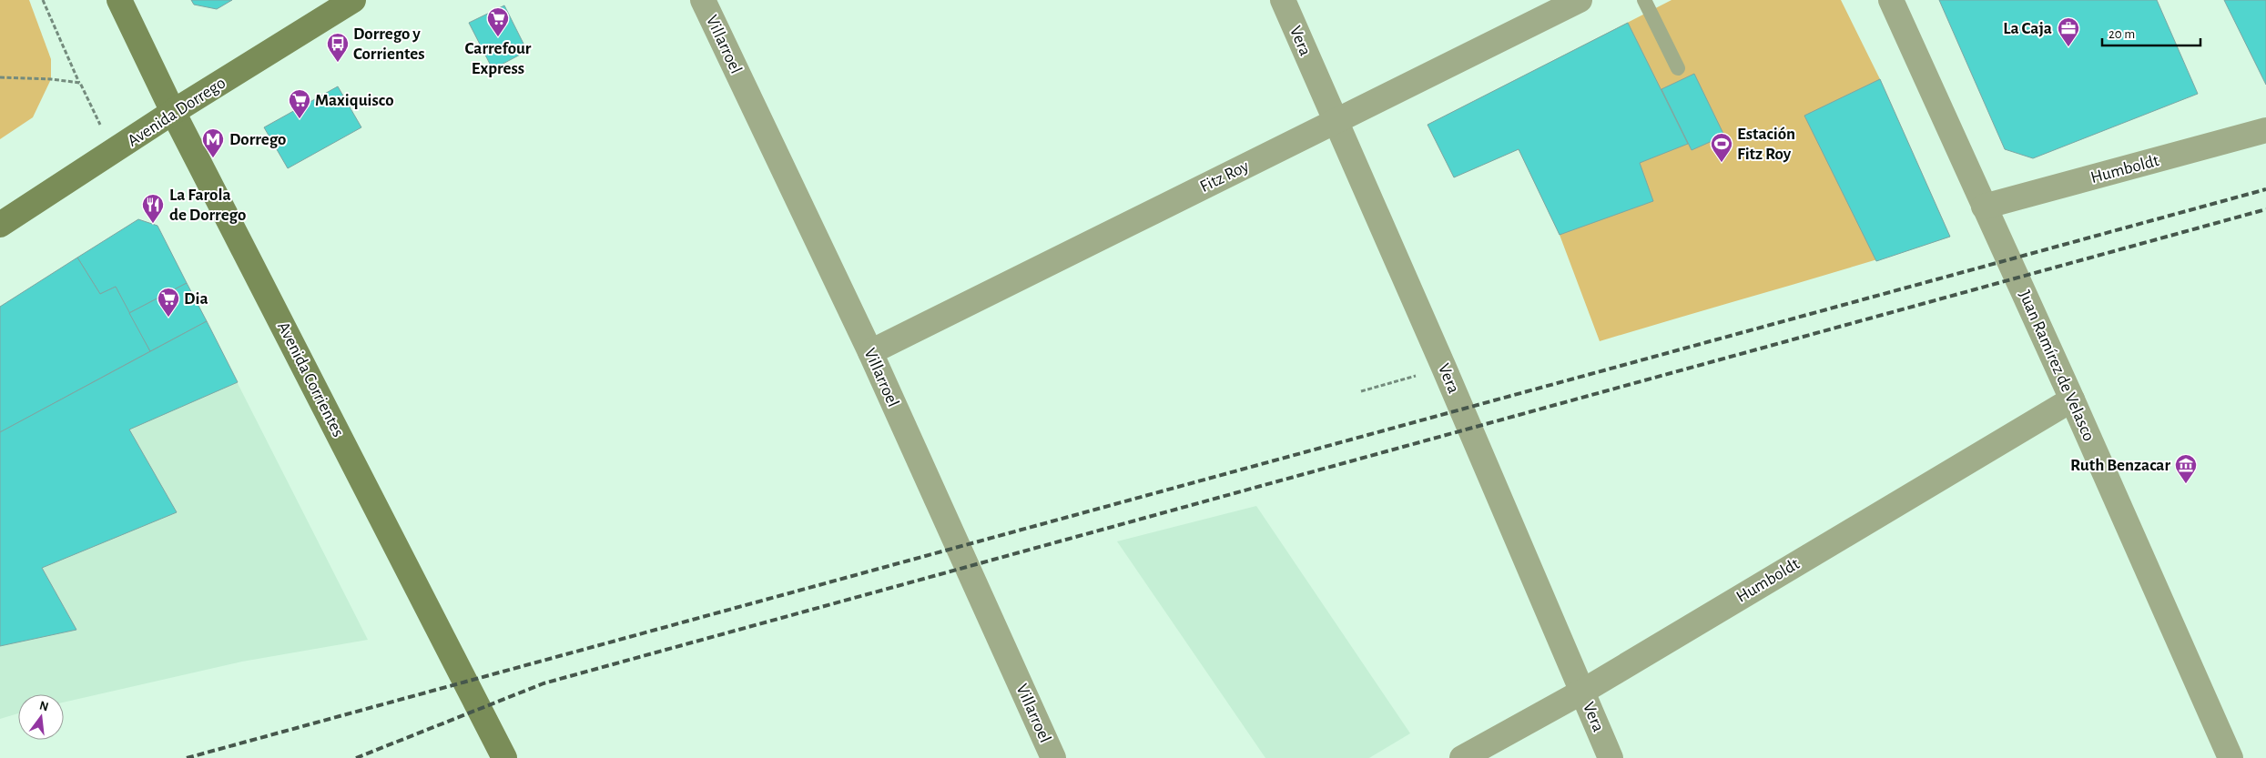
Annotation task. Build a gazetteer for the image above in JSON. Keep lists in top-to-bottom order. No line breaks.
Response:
{"streets":{"main road":["Avenida Dorrego","Avenida Corrientes"],"street":["Vera","Villarroel","Humboldt","Fitz Roy","Juan Ramírez de Velasco"]},"crossings":[["Vera","Humboldt"],["Vera","Fitz Roy"],["Villarroel","Fitz Roy"],["Avenida Dorrego","Avenida Corrientes"],["Humboldt","Juan Ramírez de Velasco"]],"places":{"supermarket":["Carrefour Express","Maxiquisco","Dia"],"office":["La Caja"],"bus stop":["Dorrego y Corrientes"],"metro station":["Dorrego"],"sports":["Estación Fitz Roy"],"restaurant":["La Farola de Dorrego"],"museum":["Ruth Benzacar"]},"scale_bar":"20 m","north":"top"}
